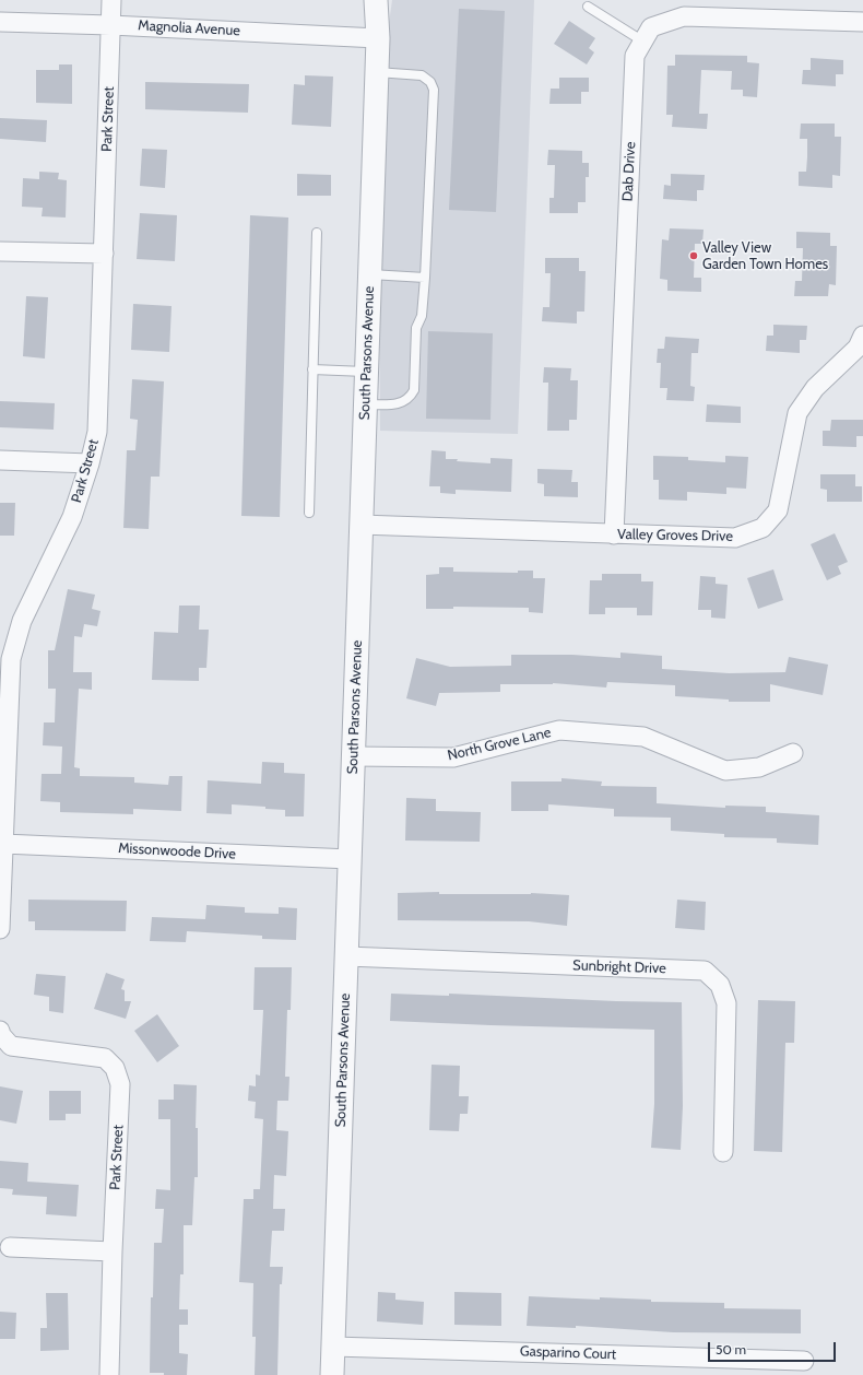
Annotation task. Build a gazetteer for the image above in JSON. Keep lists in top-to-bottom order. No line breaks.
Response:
{"streets":{"street":["Magnolia Avenue","Park Street","Dab Drive","South Parsons Avenue","Valley Groves Drive","North Grove Lane","Missonwoode Drive","Sunbright Drive","Gasparino Court"]},"crossings":[["Magnolia Avenue","Park Street"],["Magnolia Avenue","South Parsons Avenue"],["Park Street","Missonwoode Drive"],["Dab Drive","Valley Groves Drive"],["South Parsons Avenue","Valley Groves Drive"],["South Parsons Avenue","North Grove Lane"],["South Parsons Avenue","Missonwoode Drive"],["South Parsons Avenue","Sunbright Drive"],["South Parsons Avenue","Gasparino Court"]],"places":["Valley View Garden Town Homes"],"scale_bar":"50 m"}
